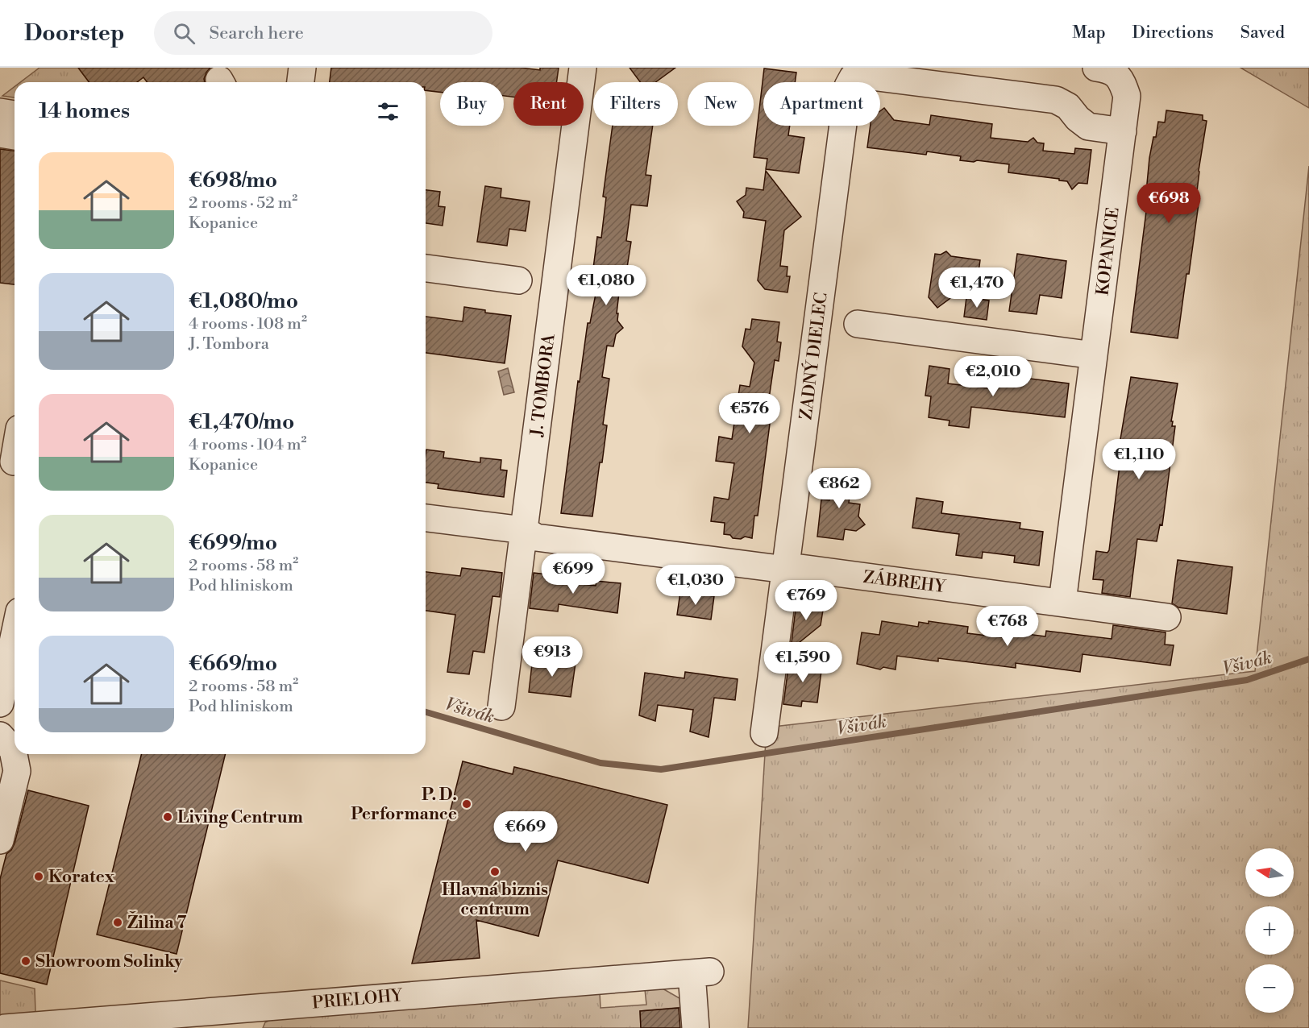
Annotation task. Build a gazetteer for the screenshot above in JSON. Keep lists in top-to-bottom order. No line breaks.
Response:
{"streets":{"street":["KOPANICE","ZADNÝ DIELEC","J. TOMBORA","ZÁBREHY","PRIELOHY"]},"crossings":[["KOPANICE","ZADNÝ DIELEC"],["KOPANICE","ZÁBREHY"],["ZADNÝ DIELEC","ZÁBREHY"],["J. TOMBORA","ZÁBREHY"]],"water":["Všivák"],"places":["P. D. Performance","Living Centrum","Hlavná biznis centrum","Koratex","Žilina 7","Showroom Solinky"],"north":"left","page":{"header":"Doorstep","search":"Search here","nav":["Map","Directions","Saved"],"chip":["Buy","Rent","Filters","New","Apartment"],"heading":"14 homes","list":[{"name":"€698/mo","note":"2 rooms · 52 m² · Kopanice"},{"name":"€1,080/mo","note":"4 rooms · 108 m² · J. Tombora"},{"name":"€1,470/mo","note":"4 rooms · 104 m² · Kopanice"},{"name":"€699/mo","note":"2 rooms · 58 m² · Pod hliniskom"},{"name":"€669/mo","note":"2 rooms · 58 m² · Pod hliniskom"}],"price":["€698","€1,080","€1,470","€2,010","€576","€1,110","€862","€699","€1,030","€769","€768","€913","€1,590","€669"],"map_buttons":["+","−"]}}
